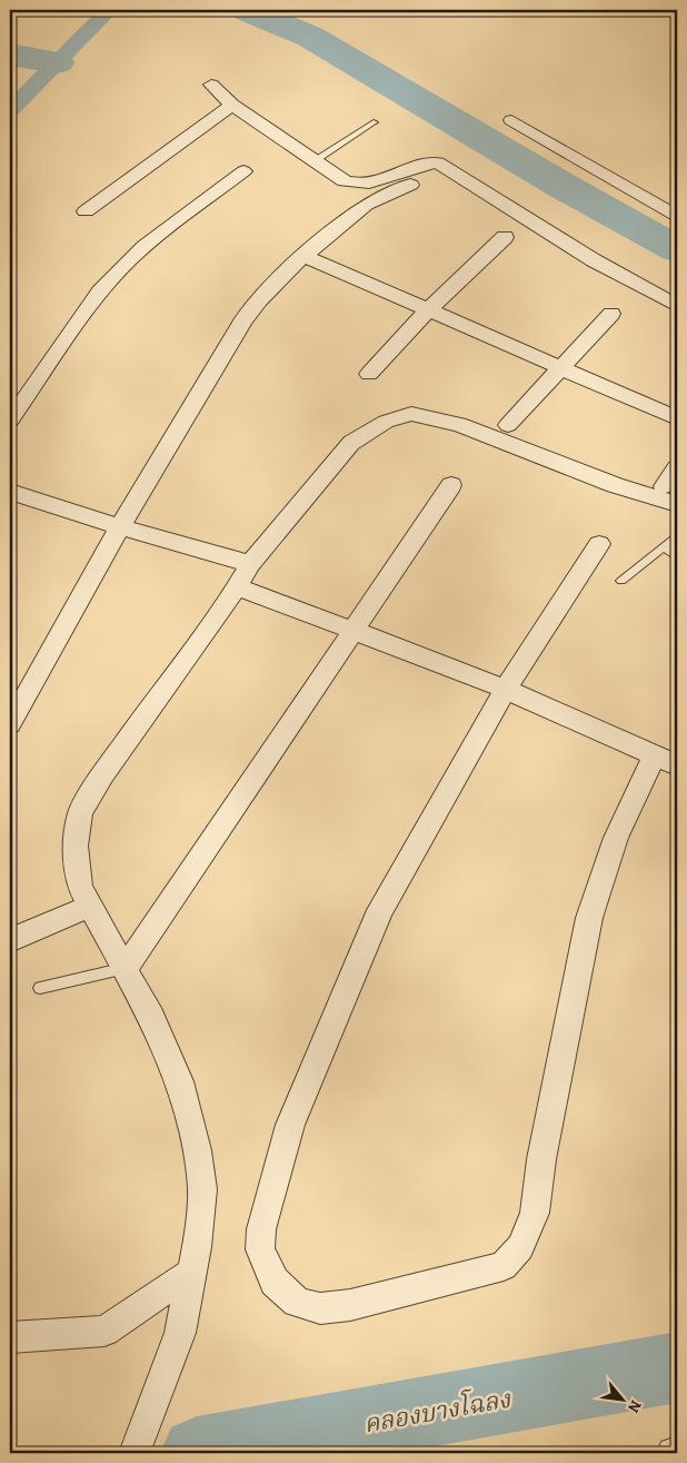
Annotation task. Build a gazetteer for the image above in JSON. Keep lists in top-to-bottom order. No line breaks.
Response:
{"water":["คลองบางโฉลง"],"north":"bottom right"}
